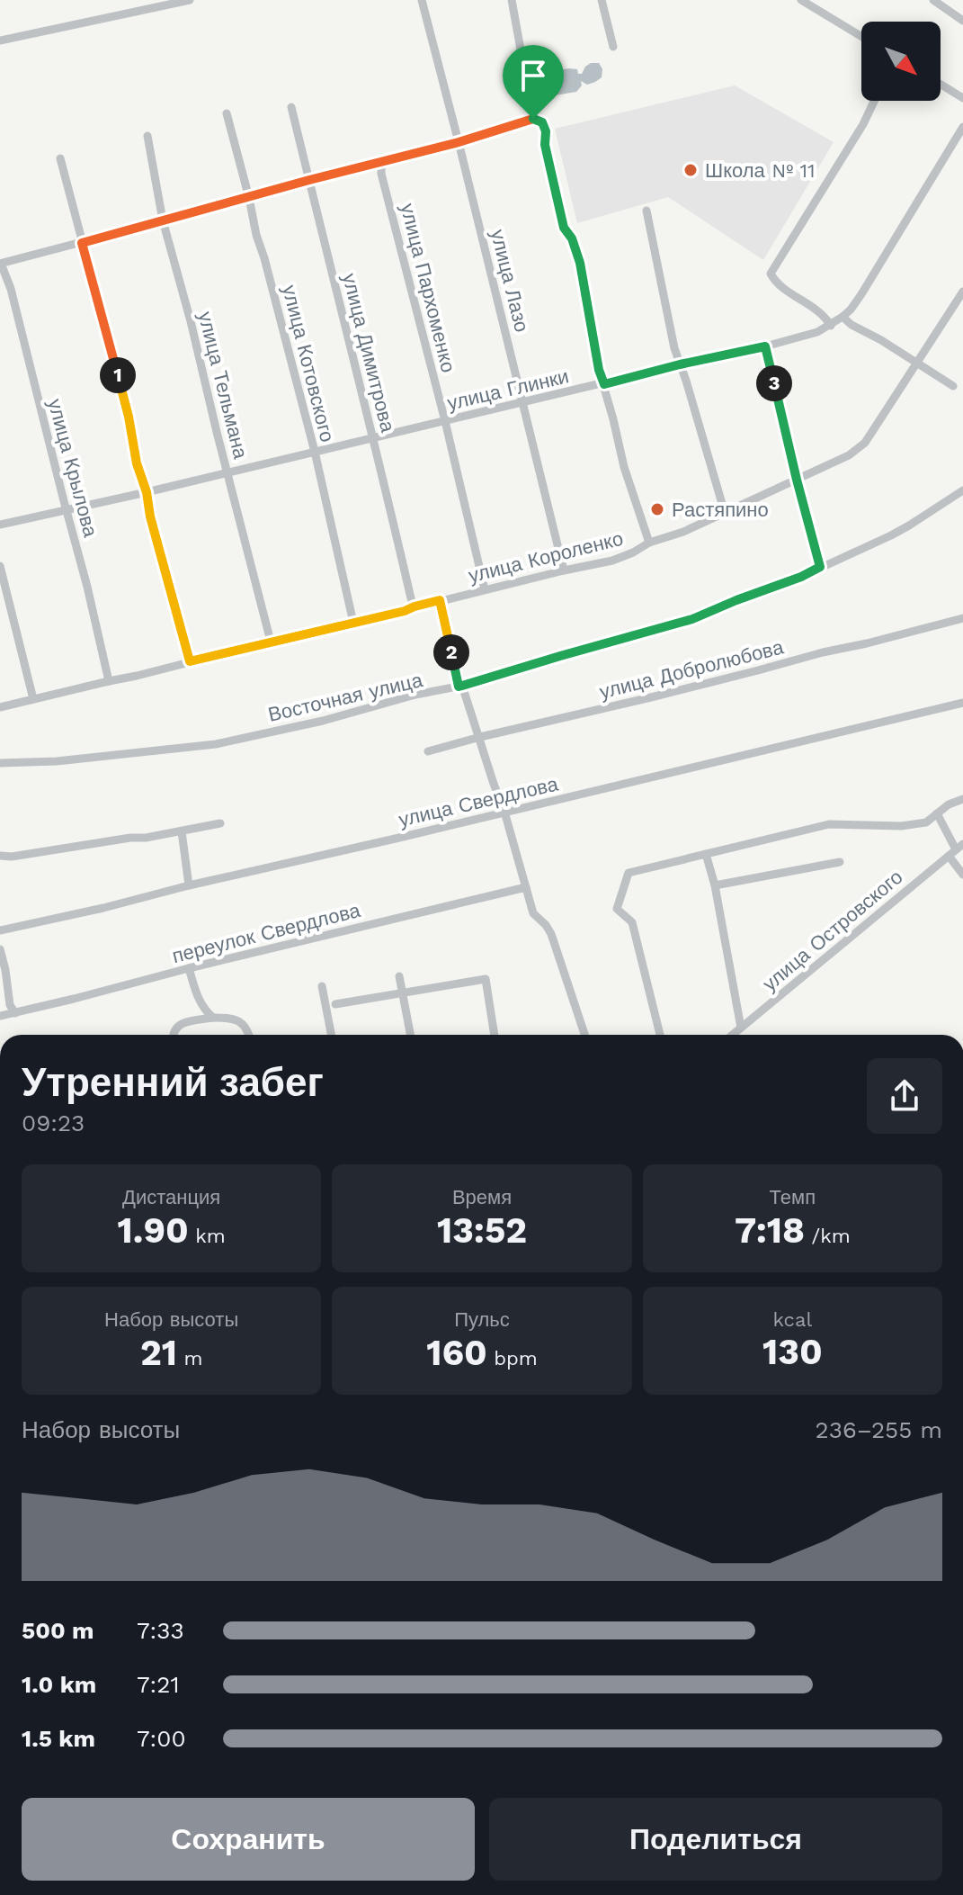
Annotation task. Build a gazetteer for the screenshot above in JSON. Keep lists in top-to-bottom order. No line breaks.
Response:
{"streets":{"street":["улица Лазо","улица Пархоменко","улица Димитрова","улица Котовского","улица Тельмана","улица Глинки","улица Крылова","улица Короленко","улица Добролюбова","Восточная улица","улица Свердлова","улица Островского","переулок Свердлова"]},"crossings":[["улица Лазо","улица Глинки"],["улица Лазо","улица Короленко"],["улица Пархоменко","улица Глинки"],["улица Пархоменко","улица Короленко"],["улица Димитрова","улица Глинки"],["улица Димитрова","улица Короленко"],["улица Котовского","улица Глинки"],["улица Котовского","улица Короленко"],["улица Тельмана","улица Глинки"],["улица Тельмана","улица Короленко"],["улица Глинки","улица Крылова"],["улица Крылова","улица Короленко"]],"places":["Школа № 11","Растяпино"],"north":"bottom right","page":{"pins":["1","3","2"],"heading":["Утренний забег","09:23"],"stats":[["Дистанция","1.90 km"],["Время","13:52"],["Темп","7:18 /km"],["Набор высоты","21 m"],["Пульс","160 bpm"],["kcal","130"]],"chart":["Набор высоты","236–255 m"],"list":[{"name":"500 m","note":"7:33"},{"name":"1.0 km","note":"7:21"},{"name":"1.5 km","note":"7:00"}],"buttons":["Сохранить","Поделиться"]}}
